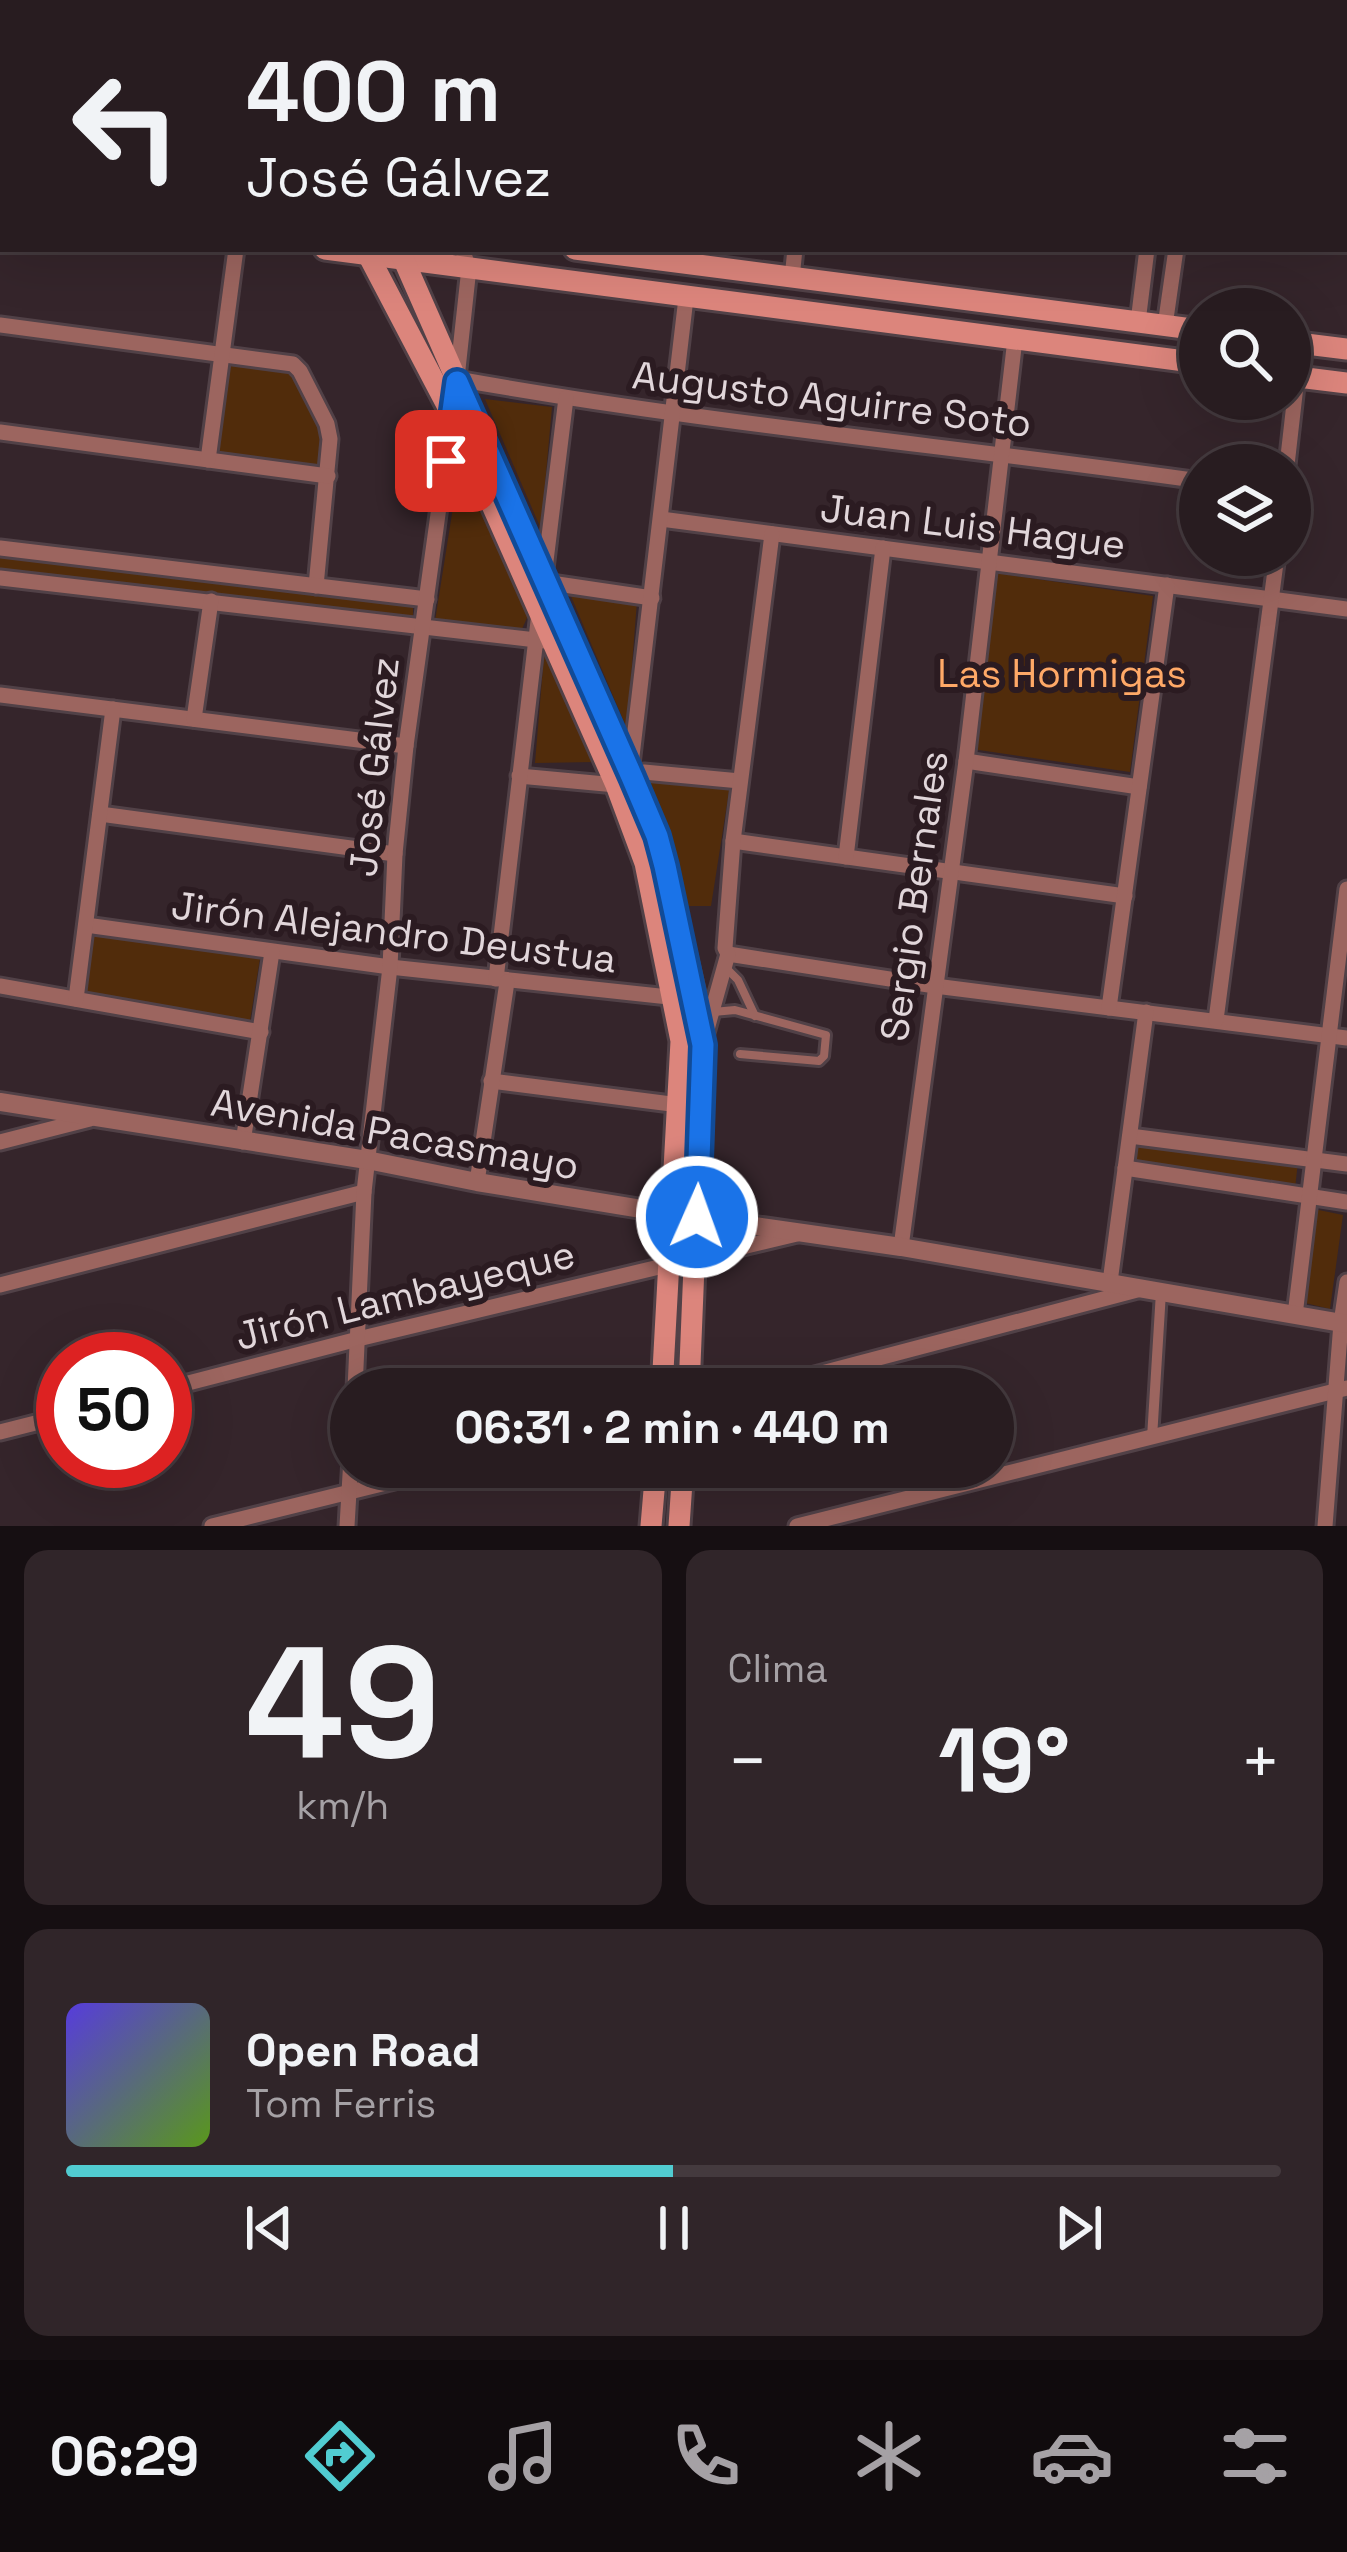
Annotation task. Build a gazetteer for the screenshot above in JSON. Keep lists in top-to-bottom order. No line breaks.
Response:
{"streets":{"street":["Augusto Aguirre Soto","Juan Luis Hague","José Gálvez","Sergio Bernales","Jirón Alejandro Deustua","Avenida Pacasmayo","Jirón Lambayeque"]},"crossings":[["Augusto Aguirre Soto","José Gálvez"],["Augusto Aguirre Soto","Sergio Bernales"],["Juan Luis Hague","Sergio Bernales"],["José Gálvez","Jirón Alejandro Deustua"],["José Gálvez","Avenida Pacasmayo"],["José Gálvez","Jirón Lambayeque"],["Sergio Bernales","Avenida Pacasmayo"],["Avenida Pacasmayo","Jirón Lambayeque"]],"parks":["Las Hormigas"],"page":{"turn":["400 m","José Gálvez"],"limit":"50","trip":"06:31 · 2 min · 440 m","tile":[["49","km/h"],"Clima"],"heat":["−","19°","+"],"song":["Open Road","Tom Ferris"],"tabs":"06:29"}}
